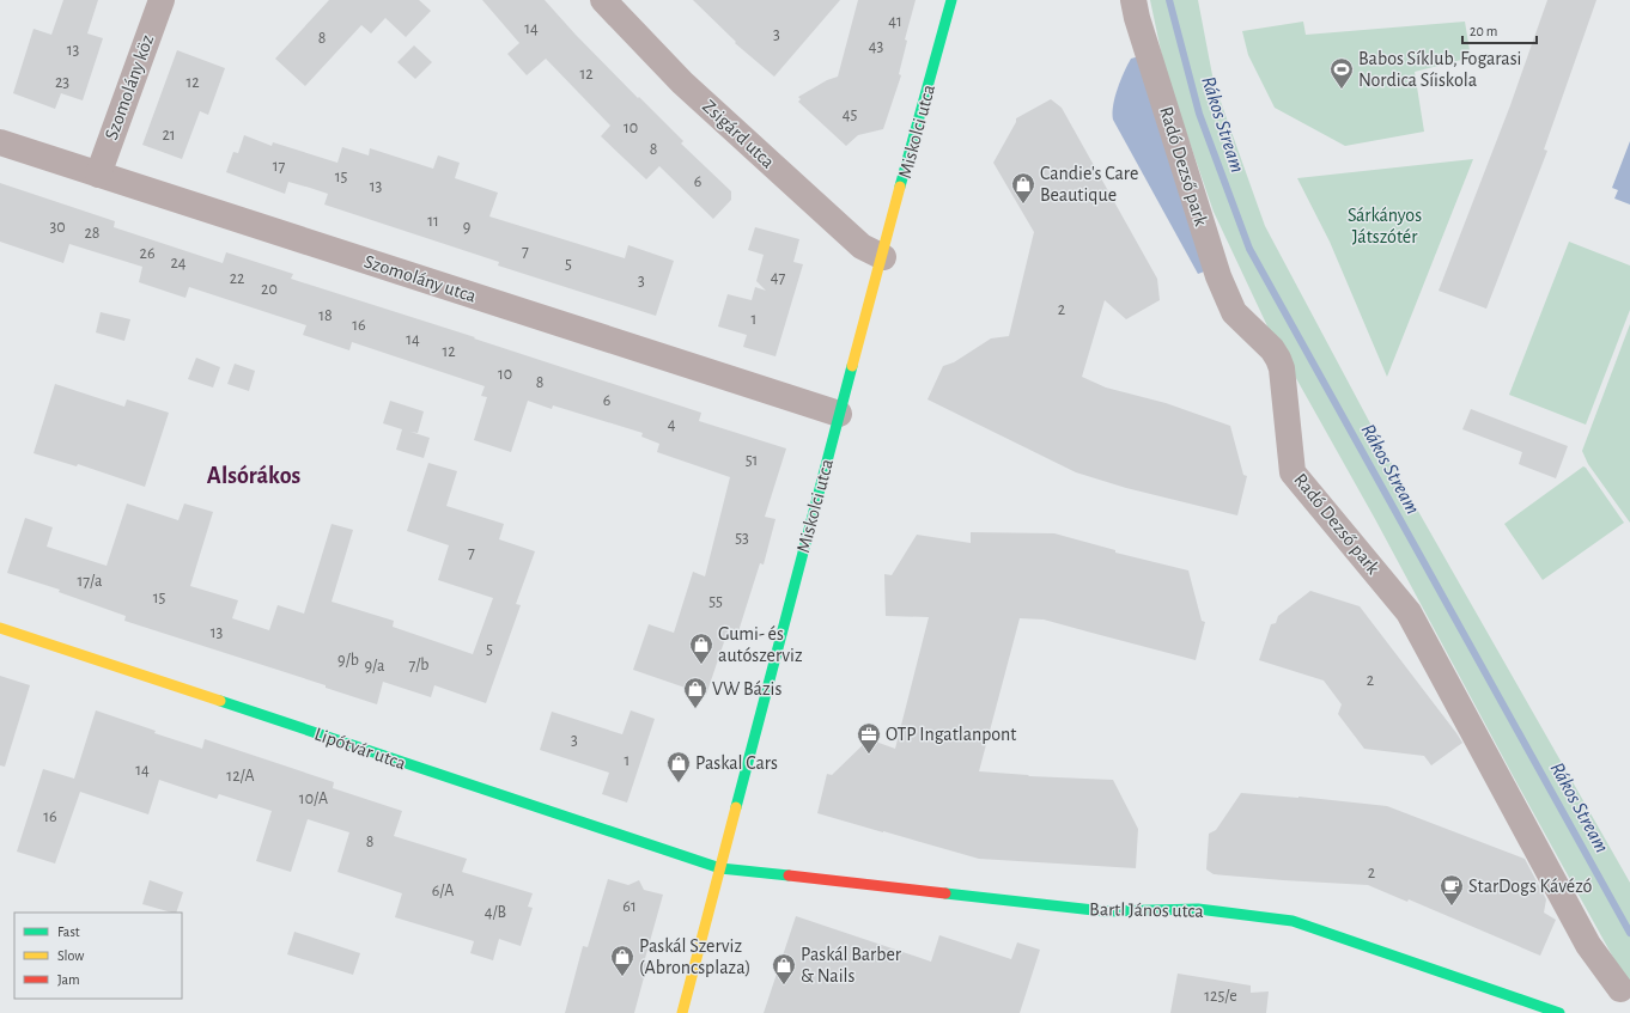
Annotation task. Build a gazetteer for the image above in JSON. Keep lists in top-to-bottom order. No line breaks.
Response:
{"streets":{"street":["Szomolány köz","Miskolci utca","Zsigárd utca","Radó Dezső park","Szomolány utca","Lipótvár utca","Bartl János utca"]},"crossings":[["Szomolány köz","Szomolány utca"],["Miskolci utca","Zsigárd utca"],["Miskolci utca","Szomolány utca"],["Miskolci utca","Lipótvár utca"],["Miskolci utca","Bartl János utca"],["Lipótvár utca","Bartl János utca"]],"districts":["Alsórákos"],"water":["Rákos Stream"],"parks":["Sárkányos Játszótér"],"places":{"sports":["Babos Síklub, Fogarasi Nordica Síiskola"],"shop":["Candie's Care Beautique","Gumi- és autószerviz","VW Bázis","Paskal Cars","Paskál Szerviz (Abroncsplaza)","Paskál Barber & Nails"],"office":["OTP Ingatlanpont"],"cafe":["StarDogs Kávézó"]},"house_numbers":["41","14","3","8","43","13","12","23","12","45","10","21","8","17","15","6","13","11","30","9","28","7","26","24","5","47","22","3","20","2","18","1","16","14","12","10","8","6","4","51","53","7","17/a","15","55","13","5","9/b","7/b","9/a","2","3","1","14","12/A","10/A","16","8","2","6/A","61","4/B","125/e"],"legend":["Fast","Slow","Jam"],"scale_bar":"20 m"}
